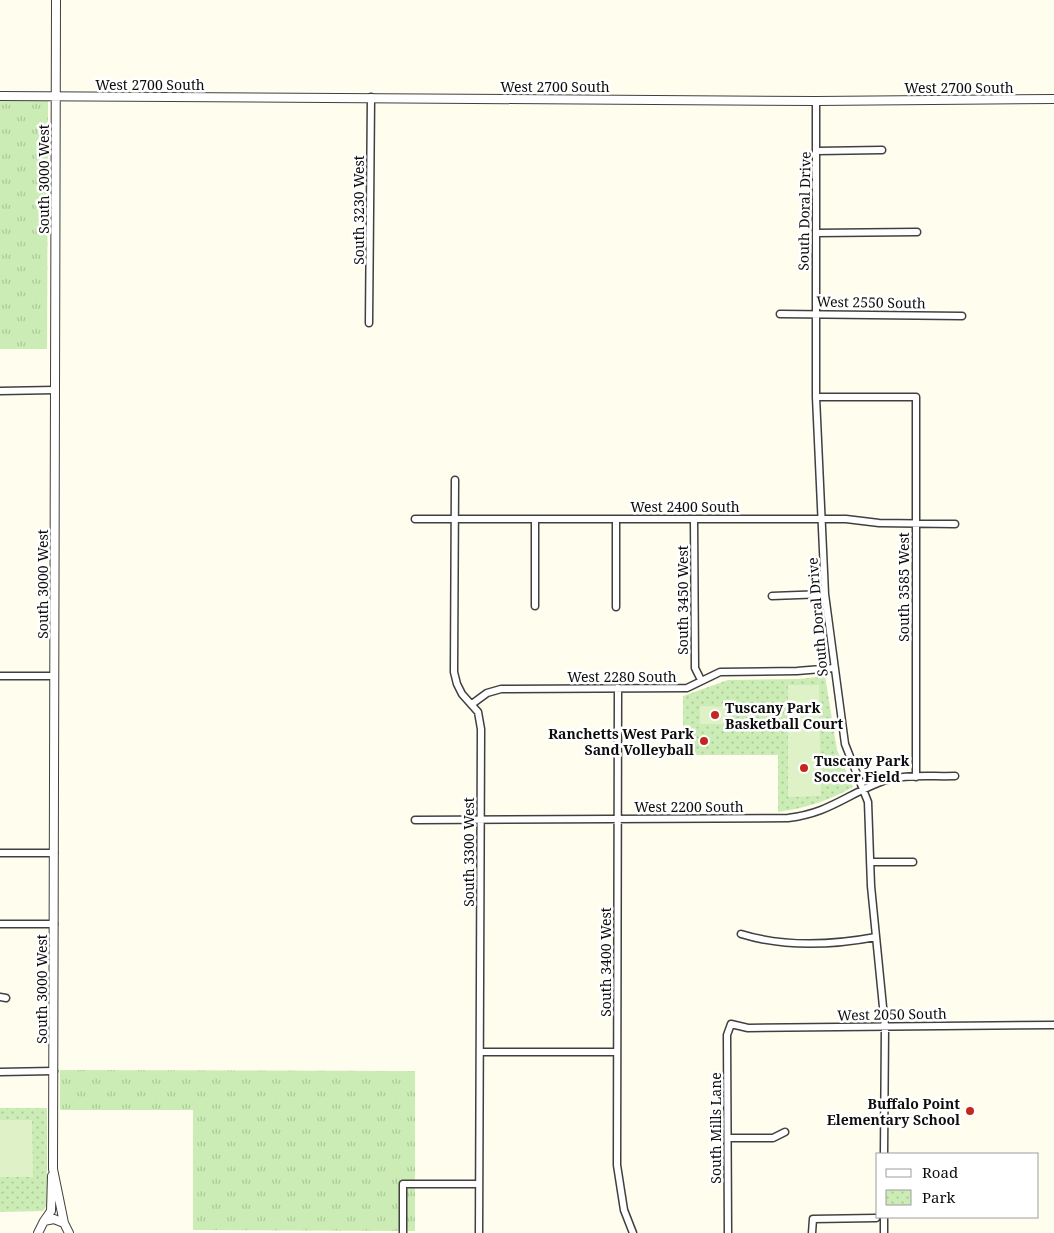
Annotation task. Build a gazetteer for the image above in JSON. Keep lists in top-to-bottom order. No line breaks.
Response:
{"streets":{"street":["West 2700 South","South 3000 West","South 3230 West","South Doral Drive","West 2550 South","West 2400 South","South 3585 West","South 3450 West","West 2280 South","West 2200 South","South 3300 West","South 3400 West","West 2050 South","South Mills Lane"]},"crossings":[["West 2700 South","South 3000 West"],["West 2700 South","South 3230 West"],["West 2700 South","South Doral Drive"],["South Doral Drive","West 2550 South"],["South Doral Drive","West 2400 South"],["South Doral Drive","South 3585 West"],["South Doral Drive","West 2280 South"],["South Doral Drive","West 2200 South"],["South Doral Drive","West 2050 South"],["West 2400 South","South 3585 West"],["West 2400 South","South 3450 West"],["West 2400 South","South 3300 West"],["South 3585 West","West 2200 South"],["South 3450 West","West 2280 South"],["West 2280 South","South 3300 West"],["West 2280 South","South 3400 West"],["West 2200 South","South 3300 West"],["West 2200 South","South 3400 West"],["West 2050 South","South Mills Lane"]],"places":["Tuscany Park Basketball Court","Ranchetts West Park Sand Volleyball","Tuscany Park Soccer Field","Buffalo Point Elementary School"],"legend":["Road","Park"]}
